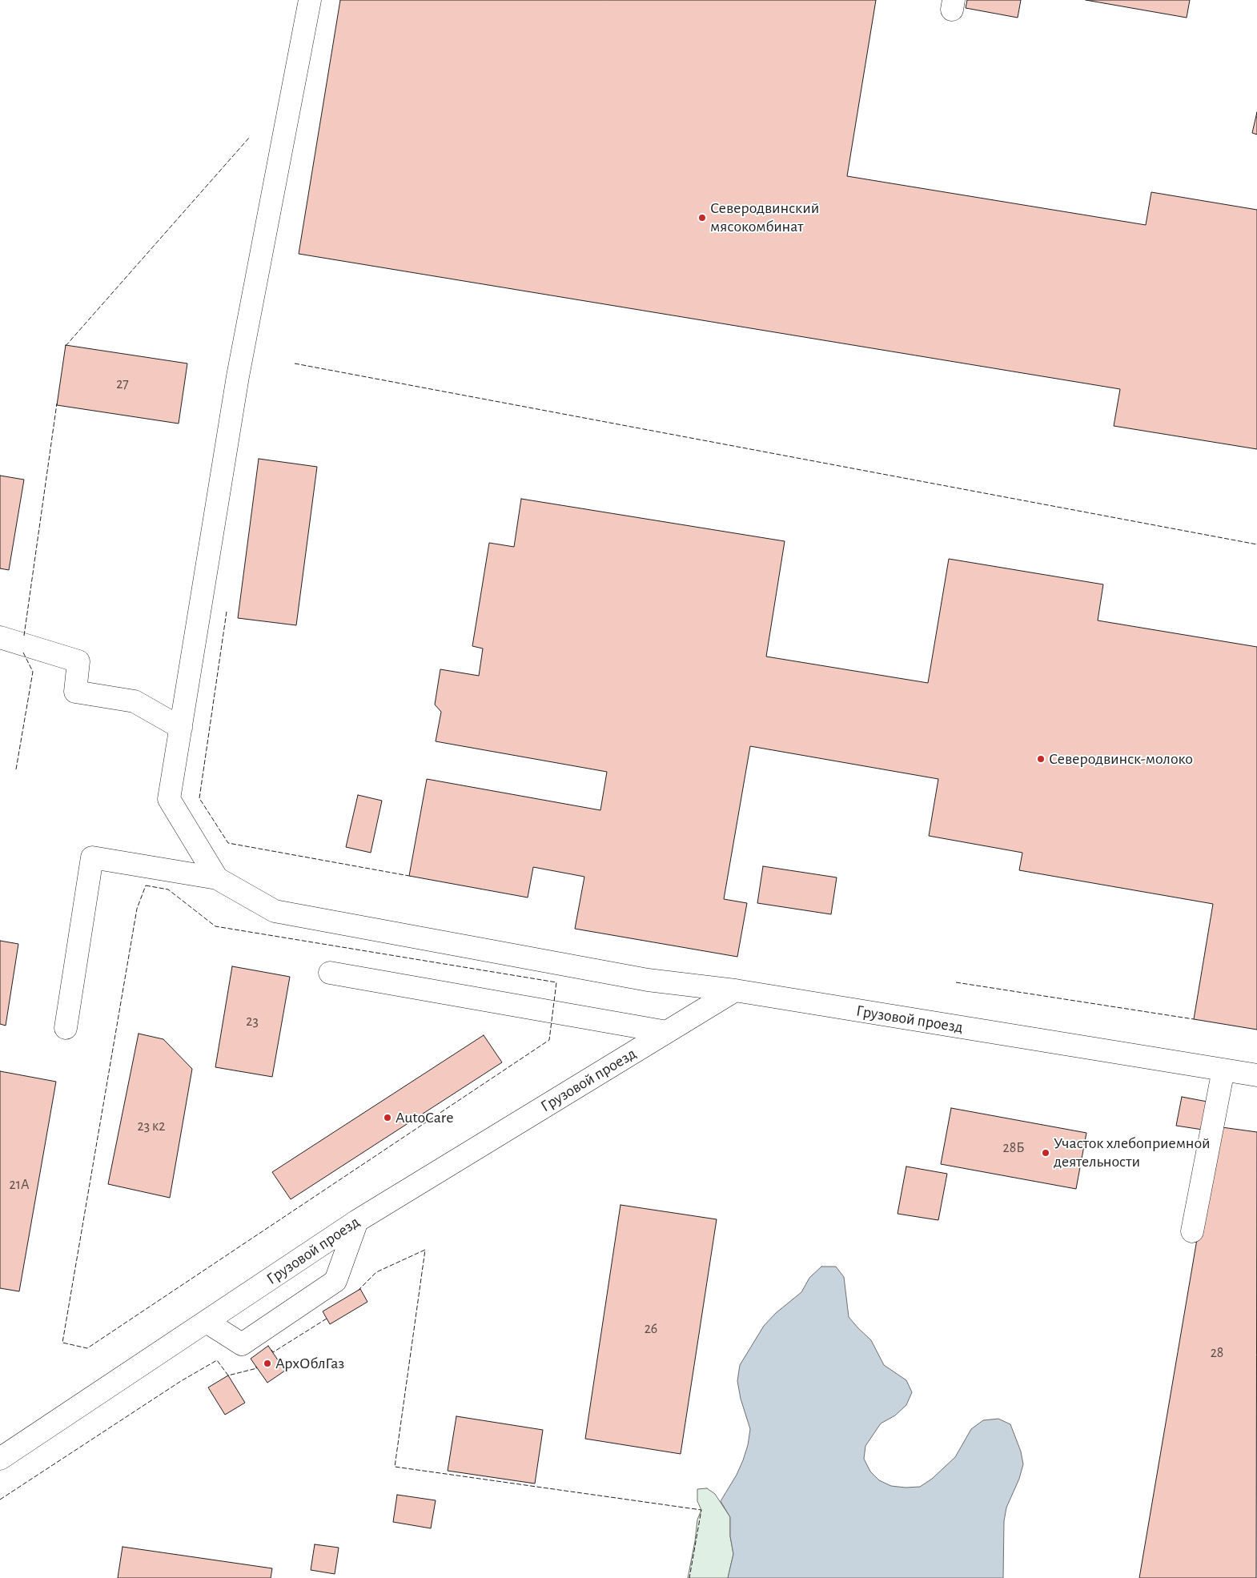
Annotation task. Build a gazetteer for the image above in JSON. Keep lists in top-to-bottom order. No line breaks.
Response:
{"streets":{"street":["Грузовой проезд"]},"places":["Северодвинский мясокомбинат","Северодвинск-молоко","AutoCare","Участок хлебоприемной деятельности","АрхОблГаз"],"house_numbers":["27","23","23 к2","28Б","21А","26","28"]}
